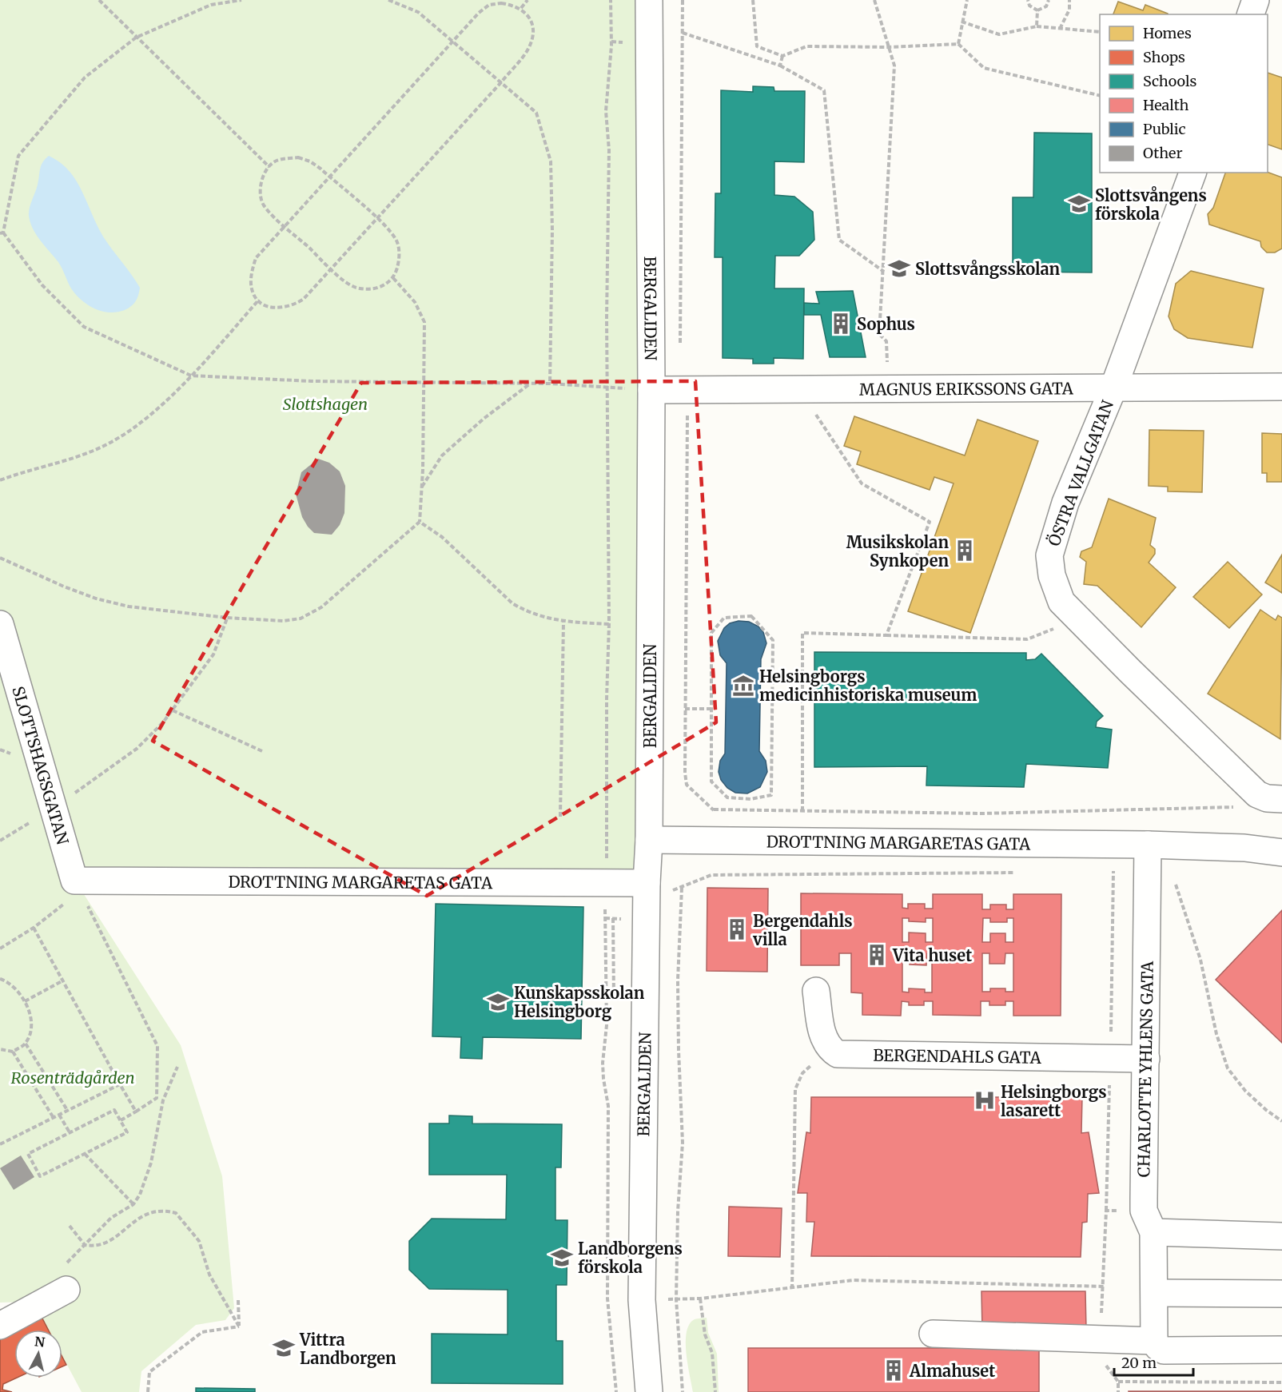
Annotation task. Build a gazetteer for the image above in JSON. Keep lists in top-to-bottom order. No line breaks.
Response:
{"streets":{"street":["BERGALIDEN","MAGNUS ERIKSSONS GATA","ÖSTRA VALLGATAN","SLOTTSHAGSGATAN","DROTTNING MARGARETAS GATA","BERGENDAHLS GATA","CHARLOTTE YHLENS GATA"]},"crossings":[["BERGALIDEN","MAGNUS ERIKSSONS GATA"],["BERGALIDEN","DROTTNING MARGARETAS GATA"],["MAGNUS ERIKSSONS GATA","ÖSTRA VALLGATAN"],["SLOTTSHAGSGATAN","DROTTNING MARGARETAS GATA"],["DROTTNING MARGARETAS GATA","CHARLOTTE YHLENS GATA"],["BERGENDAHLS GATA","CHARLOTTE YHLENS GATA"]],"parks":["Slottshagen","Rosenträdgården"],"places":{"school or university":["Slottsvångens förskola","Slottsvångsskolan","Kunskapsskolan Helsingborg","Landborgens förskola","Vittra Landborgen"],"building":["Sophus","Musikskolan Synkopen","Bergendahls villa","Vita huset","Almahuset"],"museum":["Helsingborgs medicinhistoriska museum"],"hospital":["Helsingborgs lasarett"]},"legend":["Homes","Shops","Schools","Health","Public","Other"],"scale_bar":"20 m","north":"top"}
